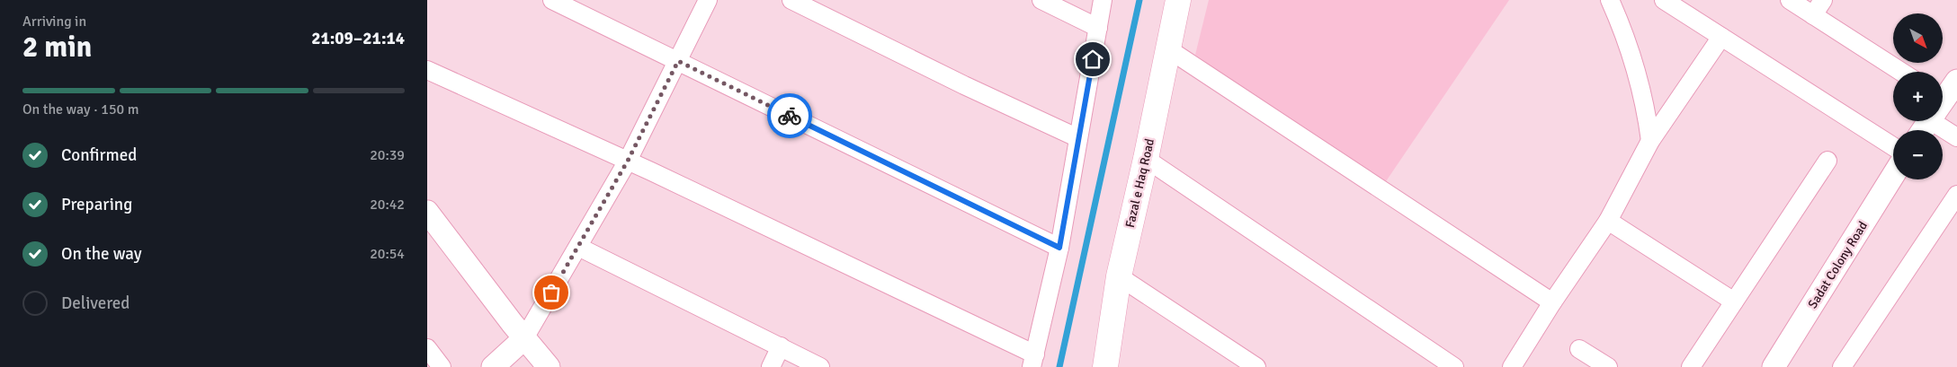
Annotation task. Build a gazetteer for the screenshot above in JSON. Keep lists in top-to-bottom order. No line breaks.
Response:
{"streets":{"main road":["Fazal e Haq Road"],"street":["Sadat Colony Road"]},"north":"bottom right","page":{"heading":["2 min","Arriving in","21:09–21:14"],"map_buttons":["+","−"],"bar":"On the way · 150 m","list":[["Confirmed","20:39"],["Preparing","20:42"],["On the way","20:54"],"Delivered"]}}
